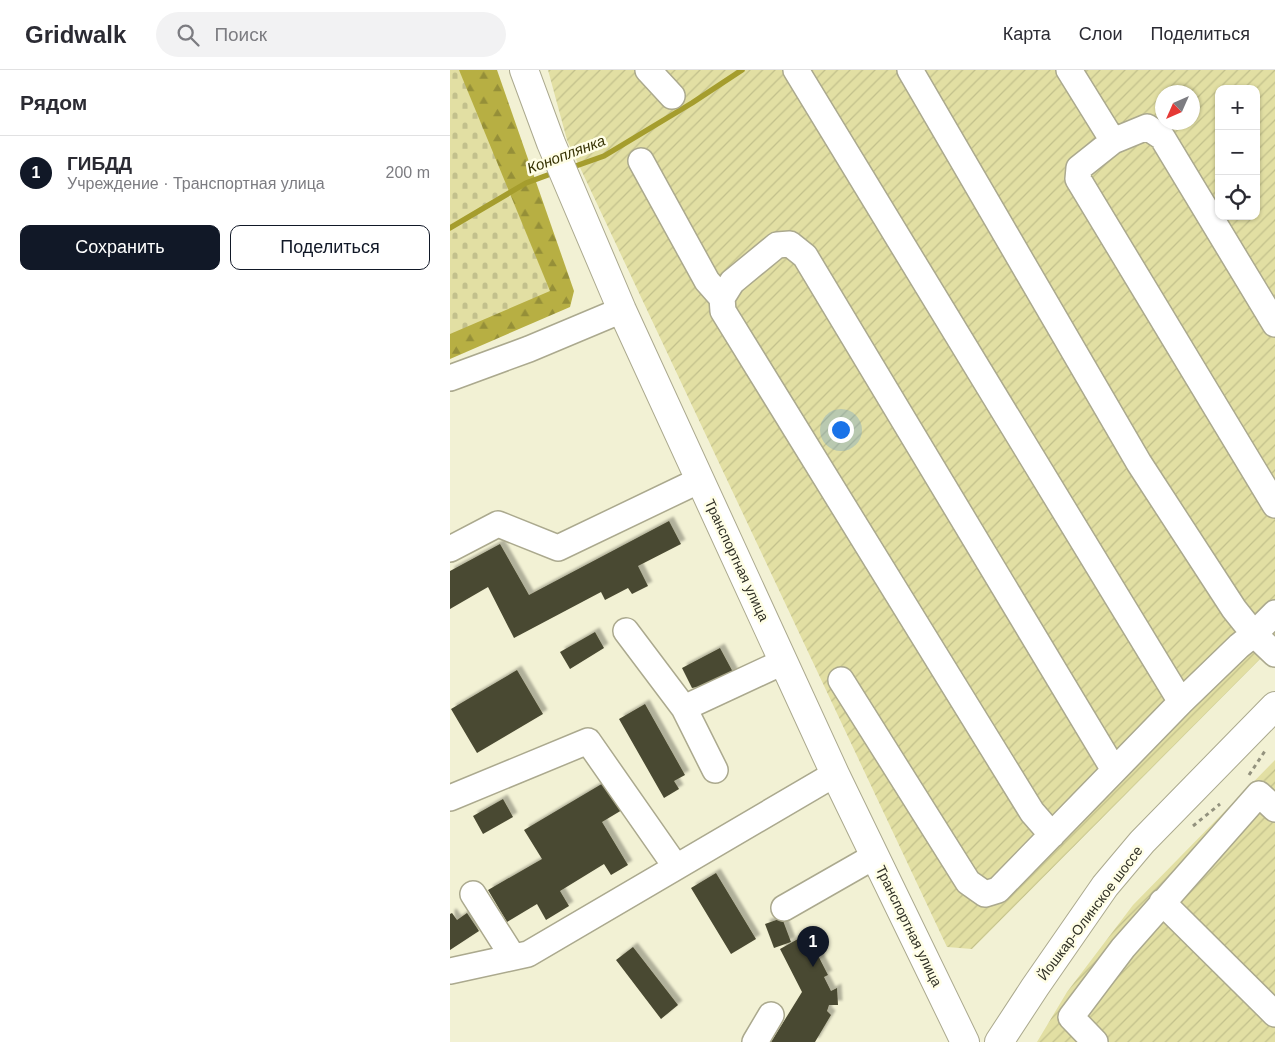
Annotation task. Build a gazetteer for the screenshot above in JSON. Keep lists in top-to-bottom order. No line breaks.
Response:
{"streets":{"main road":["Транспортная улица","Йошкар-Олинское шоссе"]},"water":["Коноплянка"],"north":"bottom left","page":{"header":"Gridwalk","search":"Поиск","nav":["Карта","Слои","Поделиться"],"heading":"Рядом","map_buttons":["+","−"],"list":[{"mark":"1","name":"ГИБДД","note":"Учреждение · Транспортная улица","value":"200 m"}],"buttons":["Сохранить","Поделиться"],"pins":"1"}}
